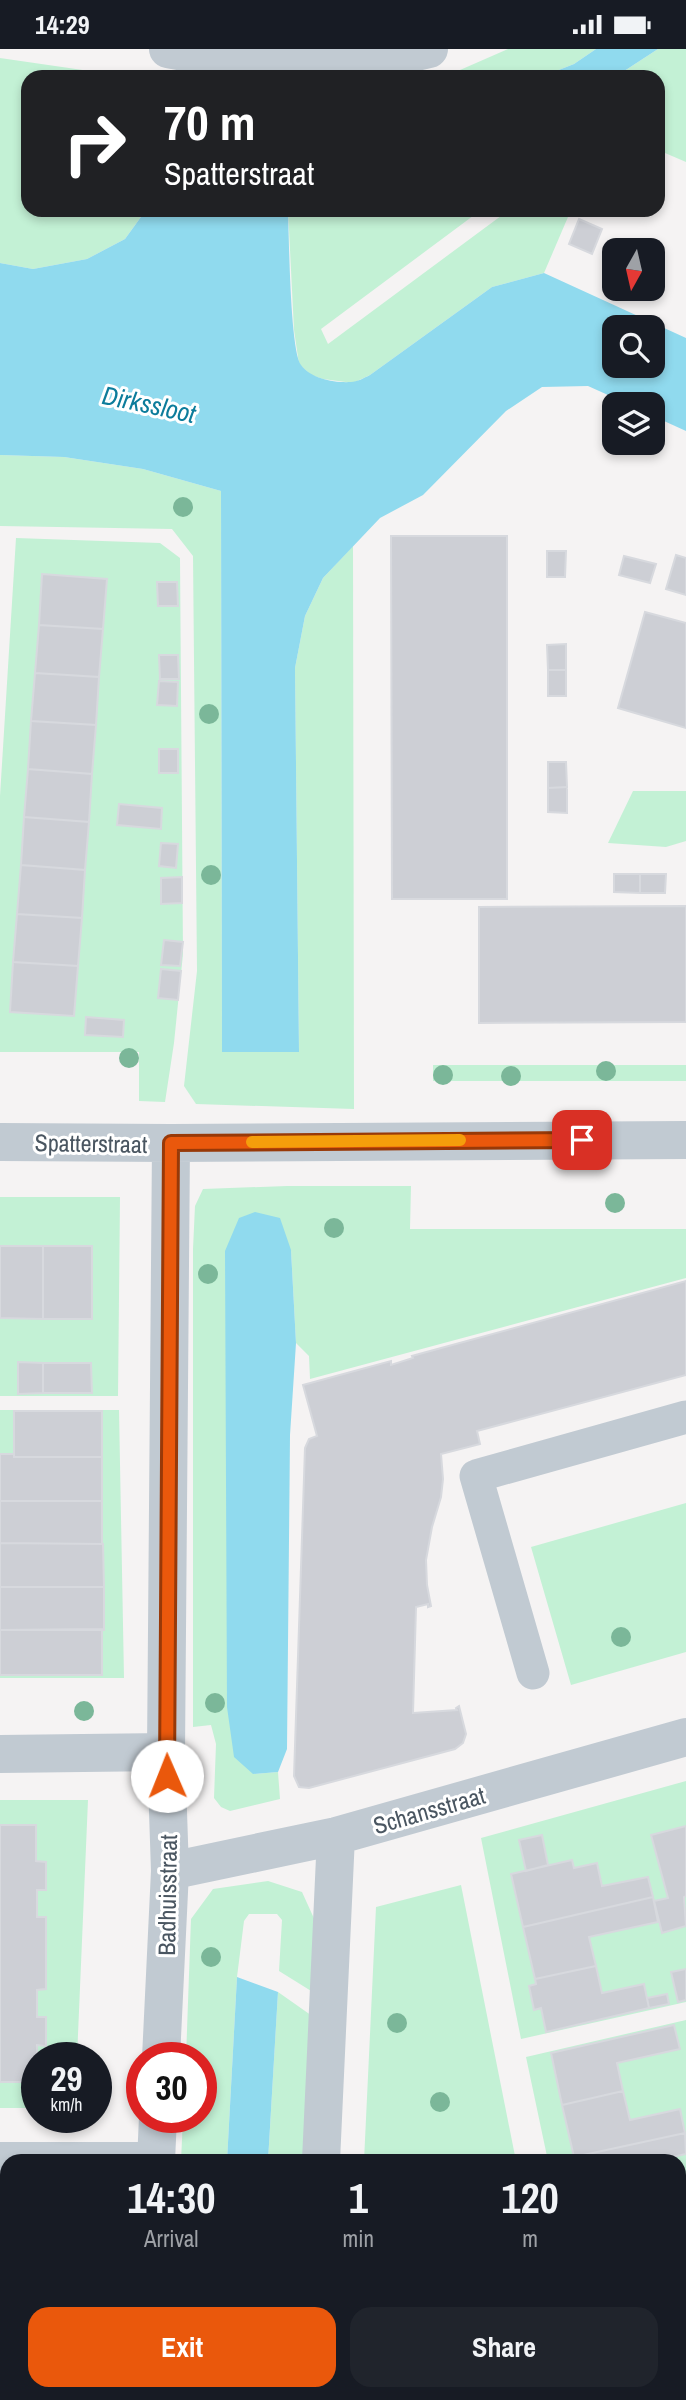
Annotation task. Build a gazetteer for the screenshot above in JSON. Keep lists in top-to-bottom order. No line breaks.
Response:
{"streets":{"street":["Spatterstraat","Schansstraat","Badhuisstraat"]},"crossings":[["Spatterstraat","Badhuisstraat"],["Schansstraat","Badhuisstraat"]],"water":["Dirkssloot"],"north":"bottom","page":{"status":"14:29","turn":["70 m","Spatterstraat"],"speed":"29 km/h","limit":"30","eta":["14:30","Arrival","1","min","120","m"],"buttons":["Exit","Share"]}}
